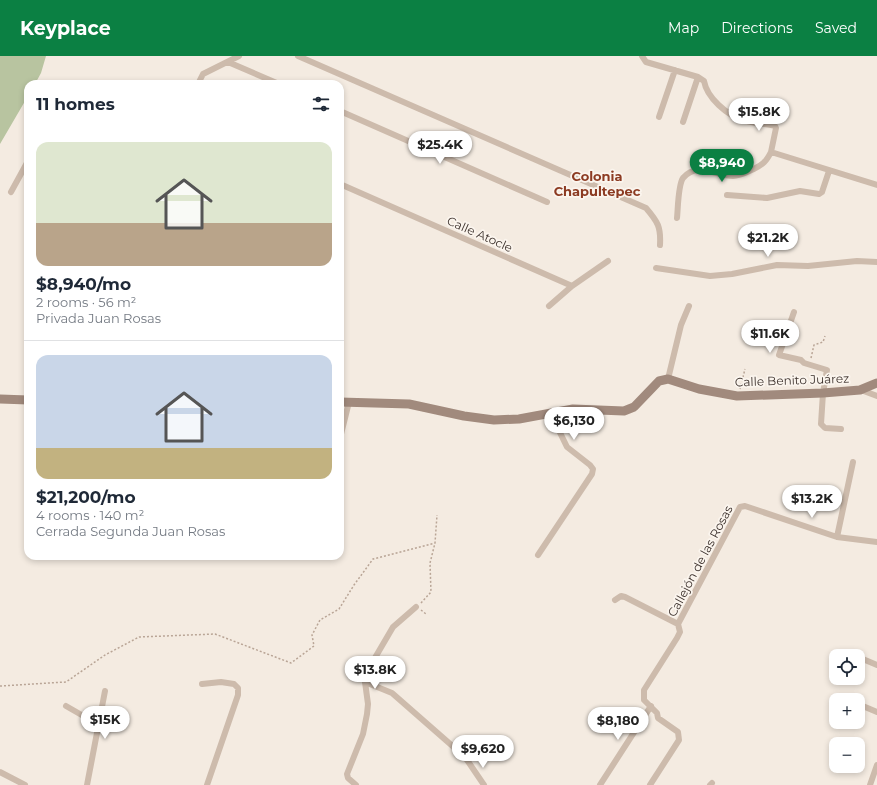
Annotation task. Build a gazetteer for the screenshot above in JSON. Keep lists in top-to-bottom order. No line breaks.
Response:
{"streets":{"street":["Calle Atocle","Calle Benito Juárez","Callejón de las Rosas"]},"districts":["Colonia Chapultepec"],"page":{"header":"Keyplace","nav":["Map","Directions","Saved"],"heading":"11 homes","price":["$15.8K","$25.4K","$8,940","$21.2K","$11.6K","$6,130","$13.2K","$13.8K","$15K","$8,180","$9,620"],"list":[{"name":"$8,940/mo","note":"2 rooms · 56 m² · Privada Juan Rosas"},{"name":"$21,200/mo","note":"4 rooms · 140 m² · Cerrada Segunda Juan Rosas"}],"map_buttons":["+","−"]}}
